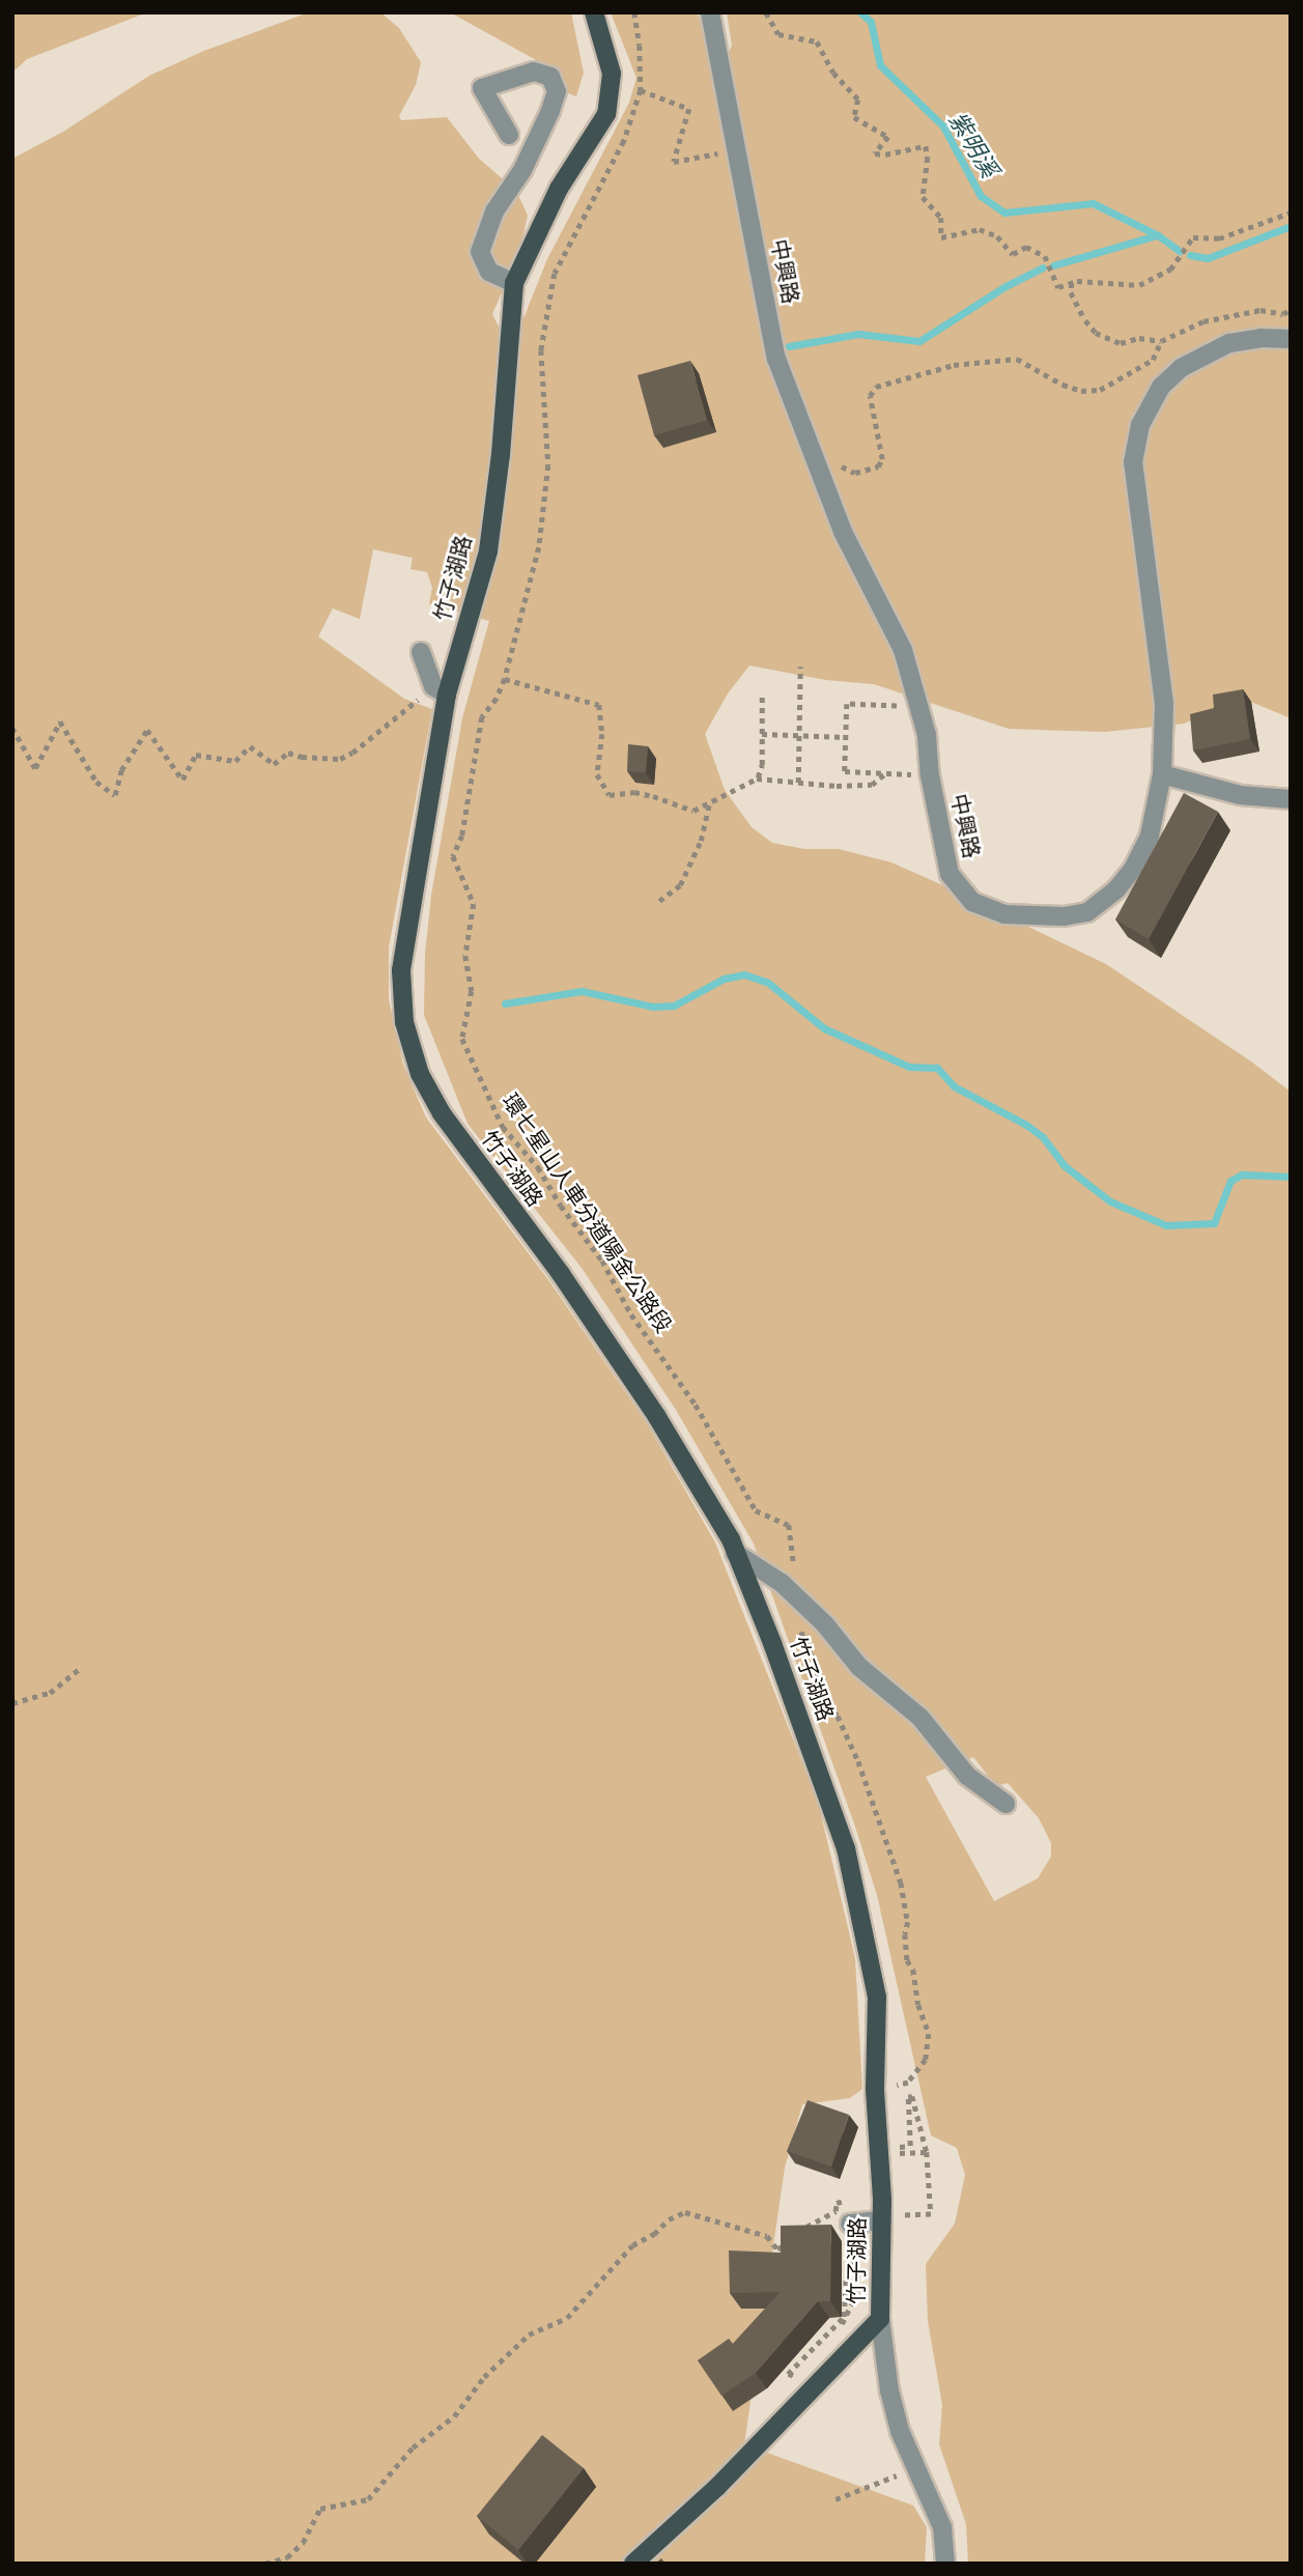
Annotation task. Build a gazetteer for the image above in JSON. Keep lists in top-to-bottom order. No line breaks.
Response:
{"streets":{"main road":["竹子湖路"],"street":["中興路"],"path":["環七星山人車分道陽金公路段"]},"water":["紫明溪"]}
